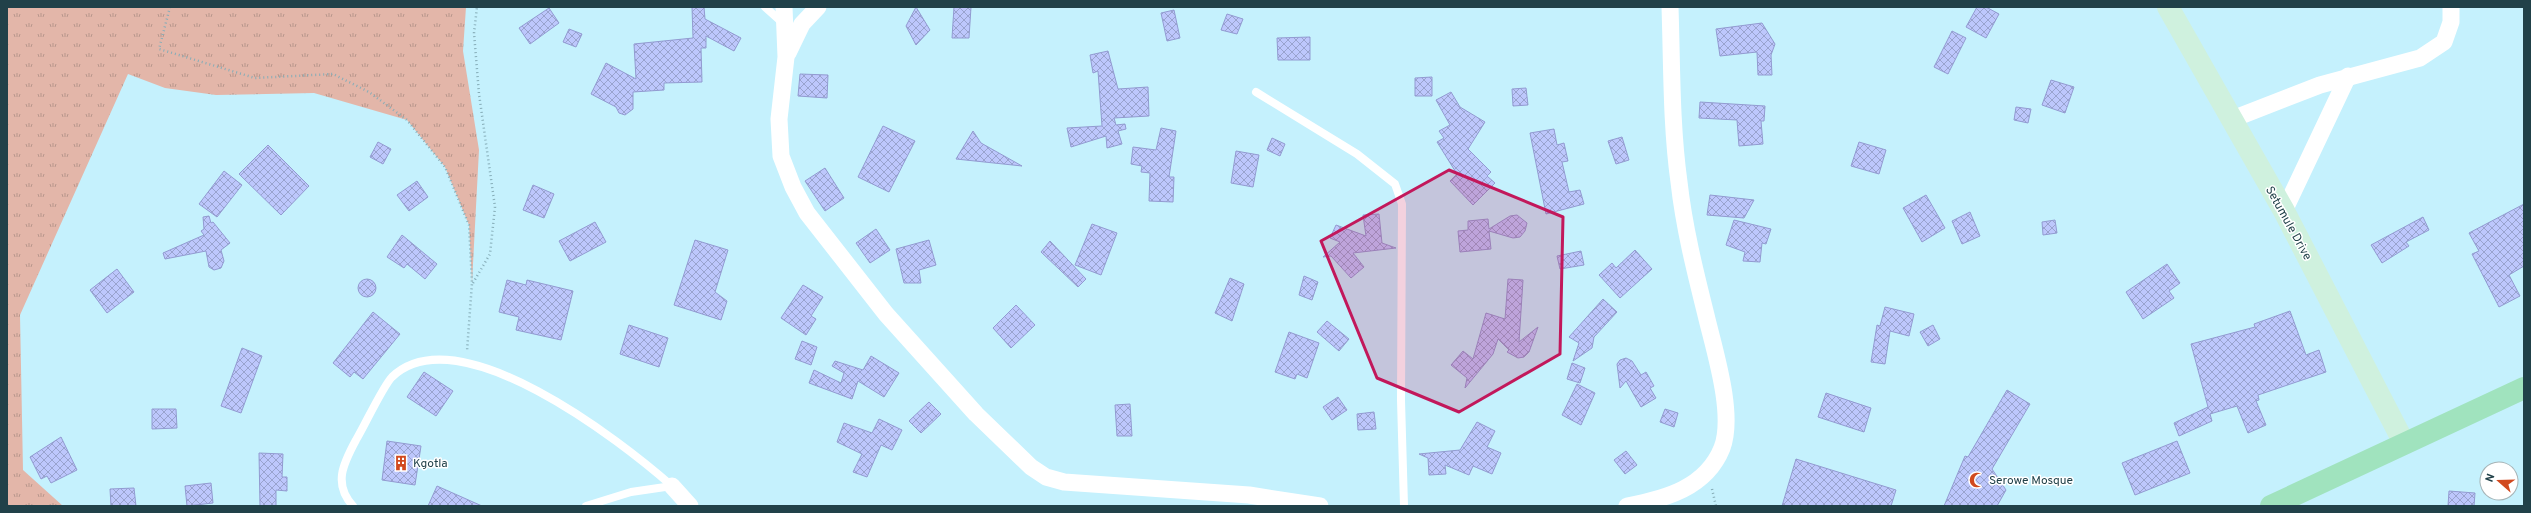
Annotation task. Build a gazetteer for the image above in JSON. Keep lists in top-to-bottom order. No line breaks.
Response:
{"streets":{"street":["Setumule Drive"]},"places":{"building":["Kgotla"],"mosque":["Serowe Mosque"]},"north":"left"}
